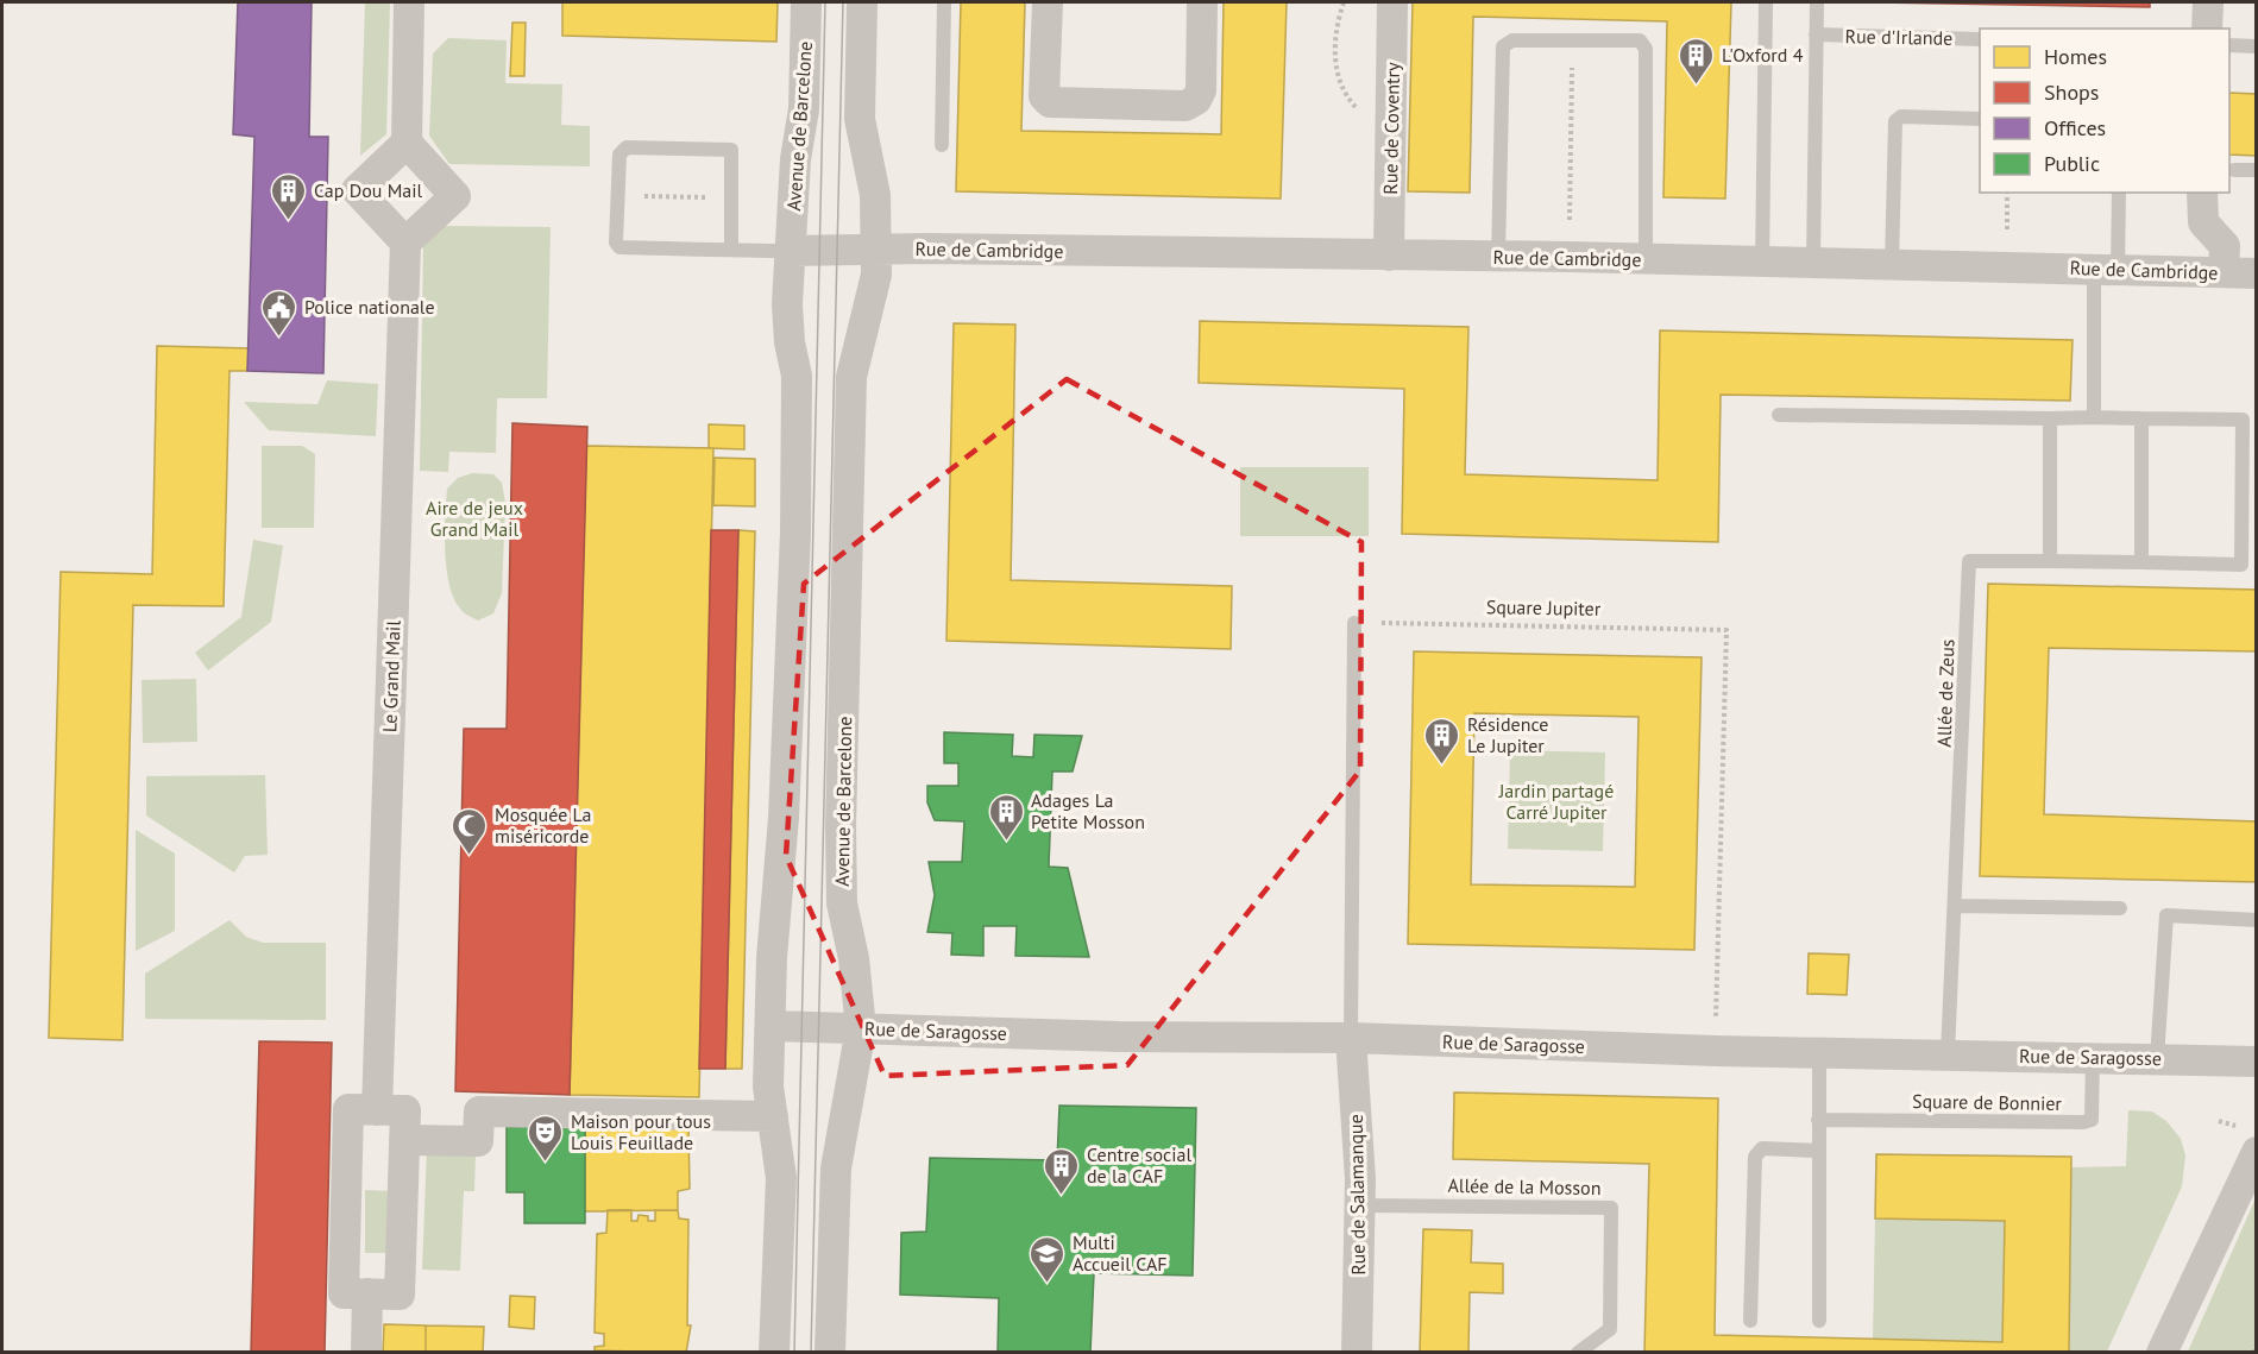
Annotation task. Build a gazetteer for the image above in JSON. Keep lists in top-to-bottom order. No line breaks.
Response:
{"streets":{"street":["Avenue de Barcelone","Rue de Coventry","Rue de Cambridge","Le Grand Mail","Rue de Saragosse","Rue de Salamanque"],"lane":["Rue d'Irlande","Allée de Zeus","Square de Bonnier","Allée de la Mosson"],"path":["Square Jupiter"]},"crossings":[["Avenue de Barcelone","Rue de Cambridge"],["Avenue de Barcelone","Rue de Saragosse"],["Rue de Coventry","Rue de Cambridge"],["Square Jupiter","Rue de Saragosse"],["Allée de Zeus","Rue de Saragosse"],["Rue de Saragosse","Square de Bonnier"],["Rue de Saragosse","Rue de Salamanque"],["Allée de la Mosson","Rue de Salamanque"]],"parks":["Aire de jeux Grand Mail","Jardin partagé Carré Jupiter"],"places":{"building":["L'Oxford 4","Cap Dou Mail","Résidence Le Jupiter","Adages La Petite Mosson","Centre social de la CAF"],"public building":["Police nationale"],"mosque":["Mosquée La miséricorde"],"theatre":["Maison pour tous Louis Feuillade"],"school or university":["Multi Accueil CAF"]},"legend":["Homes","Shops","Offices","Public"]}
